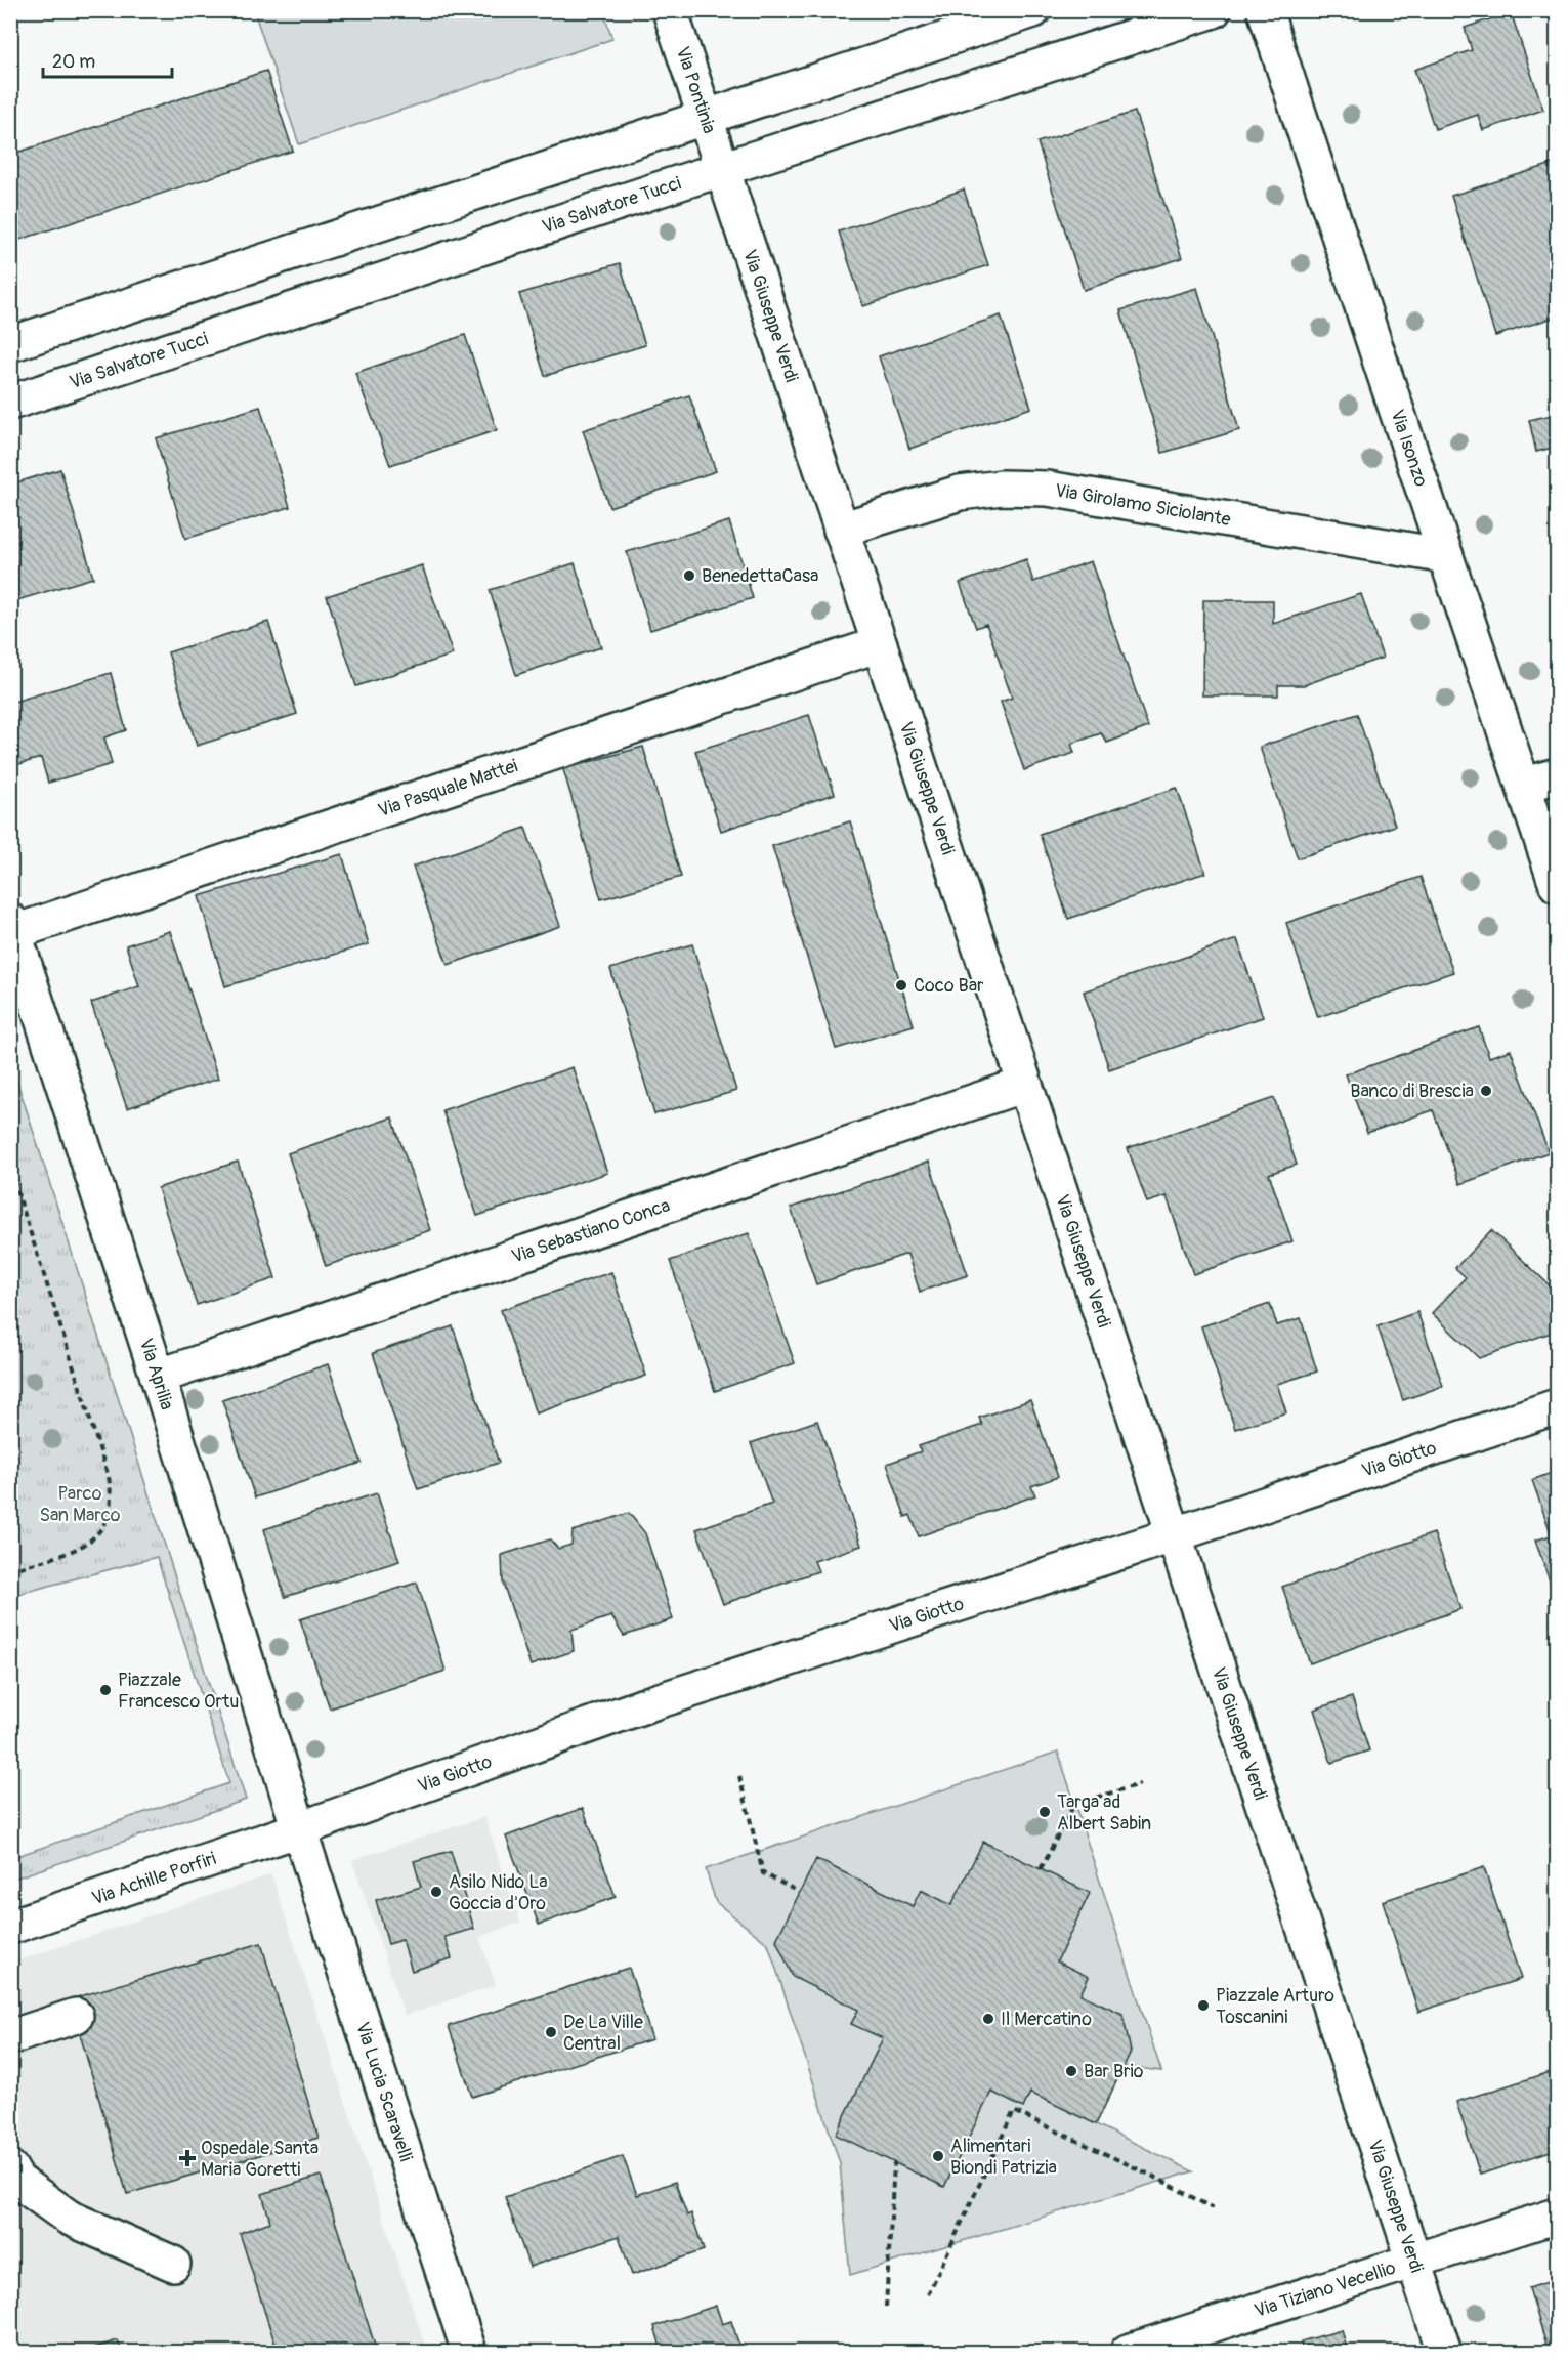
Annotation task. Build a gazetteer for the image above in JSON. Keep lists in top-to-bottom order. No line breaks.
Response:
{"streets":{"street":["Via Pontinia","Via Salvatore Tucci","Via Giuseppe Verdi","Via Isonzo","Via Girolamo Siciolante","Via Pasquale Mattei","Via Sebastiano Conca","Via Aprilia","Via Giotto","Via Achille Porfiri","Via Lucia Scaravelli","Via Tiziano Vecellio"]},"crossings":[["Via Pontinia","Via Salvatore Tucci"],["Via Pontinia","Via Giuseppe Verdi"],["Via Salvatore Tucci","Via Giuseppe Verdi"],["Via Giuseppe Verdi","Via Girolamo Siciolante"],["Via Giuseppe Verdi","Via Pasquale Mattei"],["Via Giuseppe Verdi","Via Sebastiano Conca"],["Via Giuseppe Verdi","Via Giotto"],["Via Giuseppe Verdi","Via Tiziano Vecellio"],["Via Isonzo","Via Girolamo Siciolante"],["Via Pasquale Mattei","Via Aprilia"],["Via Sebastiano Conca","Via Aprilia"],["Via Aprilia","Via Giotto"],["Via Aprilia","Via Achille Porfiri"],["Via Aprilia","Via Lucia Scaravelli"],["Via Giotto","Via Achille Porfiri"],["Via Giotto","Via Lucia Scaravelli"],["Via Achille Porfiri","Via Lucia Scaravelli"]],"parks":["Parco San Marco"],"places":{"other":["BenedettaCasa","Coco Bar","Banco di Brescia","Piazzale Francesco Ortu","Targa ad Albert Sabin","Asilo Nido La Goccia d'Oro","Piazzale Arturo Toscanini","Il Mercatino","De La Ville Central","Bar Brio","Alimentari Biondi Patrizia"],"health":["Ospedale Santa Maria Goretti"]},"scale_bar":"20 m"}
